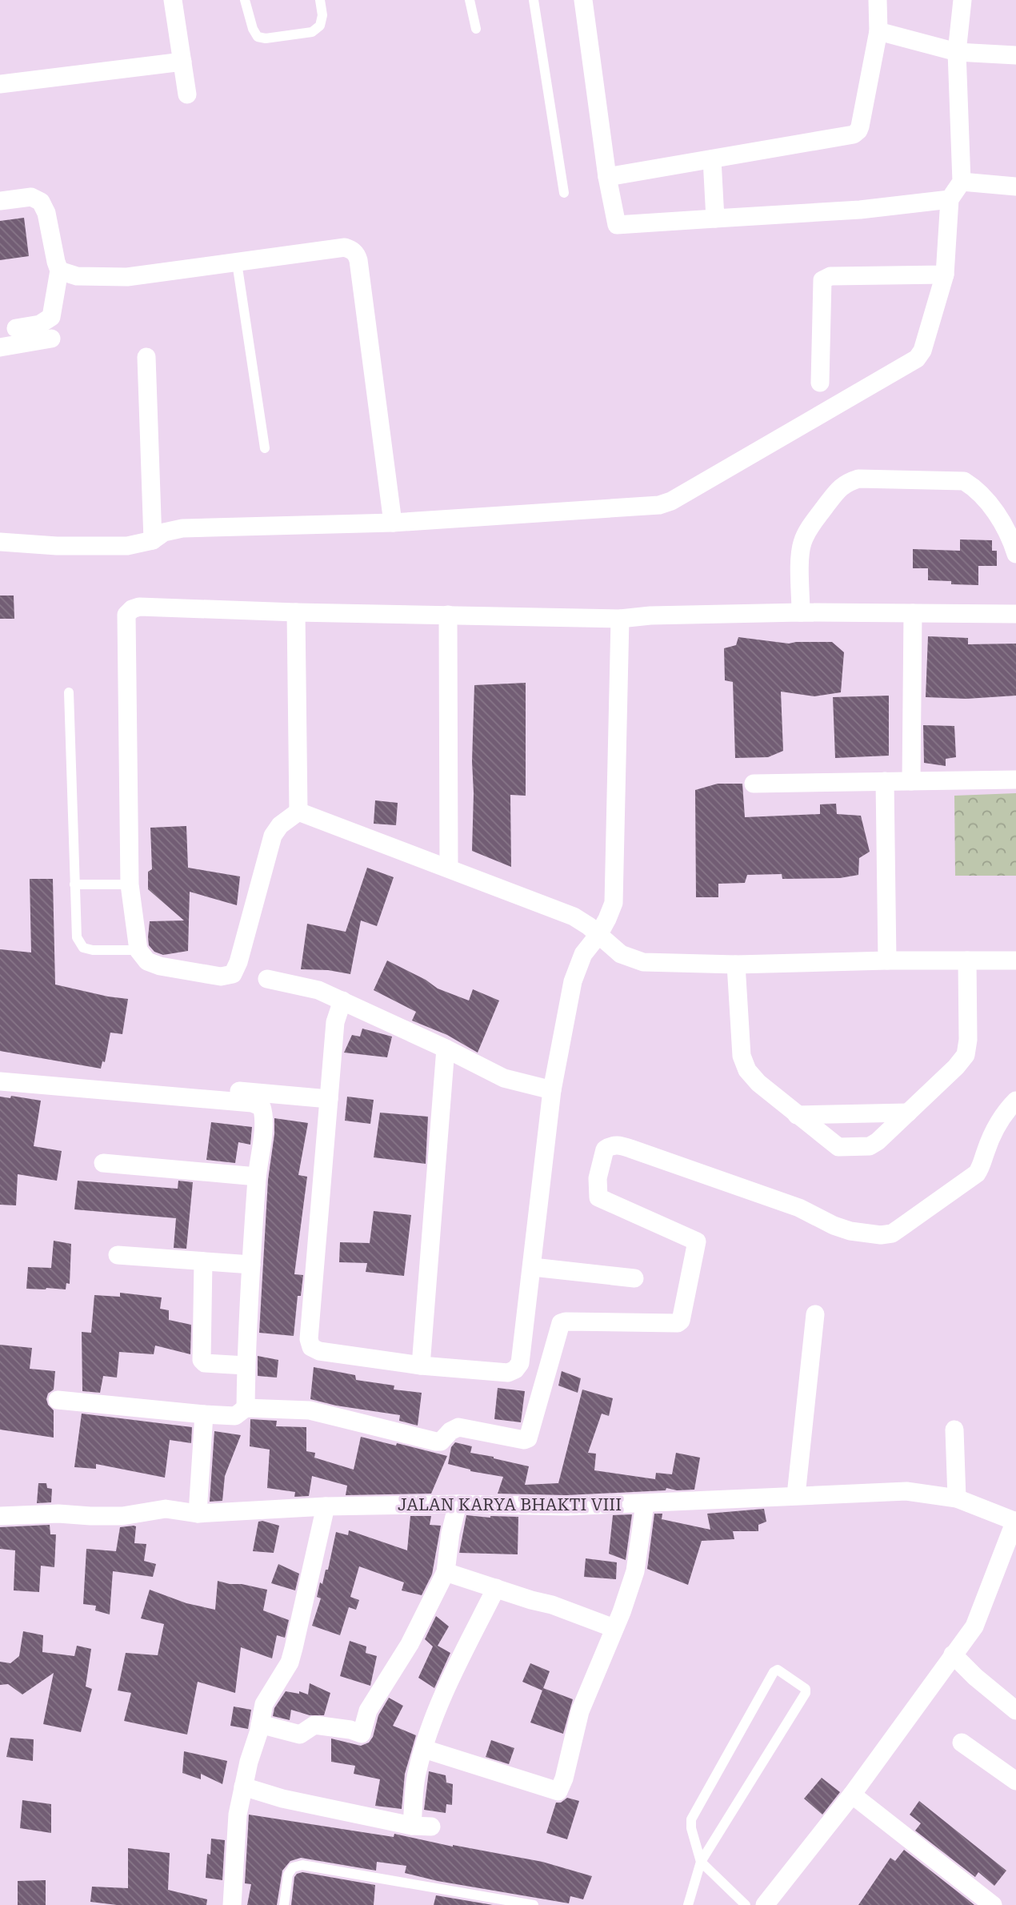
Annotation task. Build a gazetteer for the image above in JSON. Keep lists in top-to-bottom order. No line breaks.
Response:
{"streets":{"street":["JALAN KARYA BHAKTI VIII"]}}
